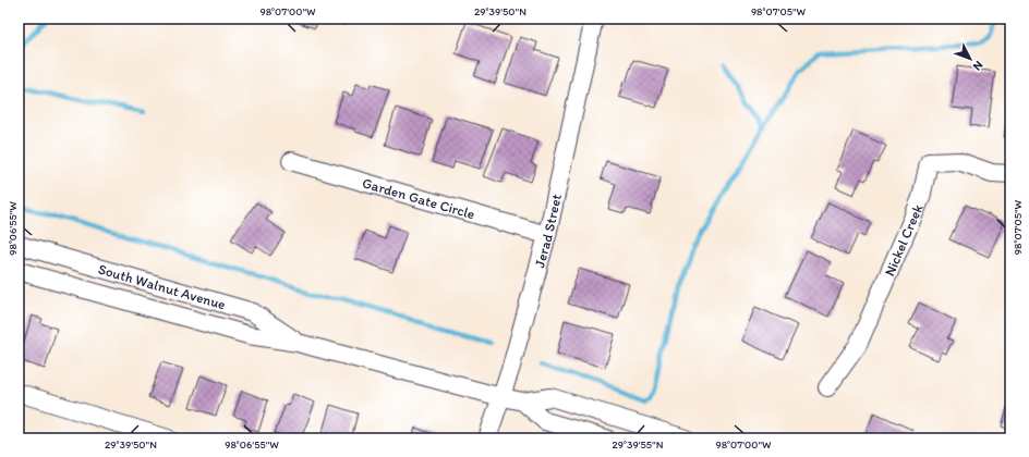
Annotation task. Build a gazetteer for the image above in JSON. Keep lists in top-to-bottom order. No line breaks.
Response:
{"streets":{"street":["Garden Gate Circle","Jerad Street","Nickel Creek","South Walnut Avenue"]},"crossings":[["Garden Gate Circle","Jerad Street"],["Jerad Street","South Walnut Avenue"]],"north":"bottom right","coordinates":["98°07'00\"W","29°39'50\"N","98°07'05\"W","98°06'55\"W","29°39'55\"N"]}
